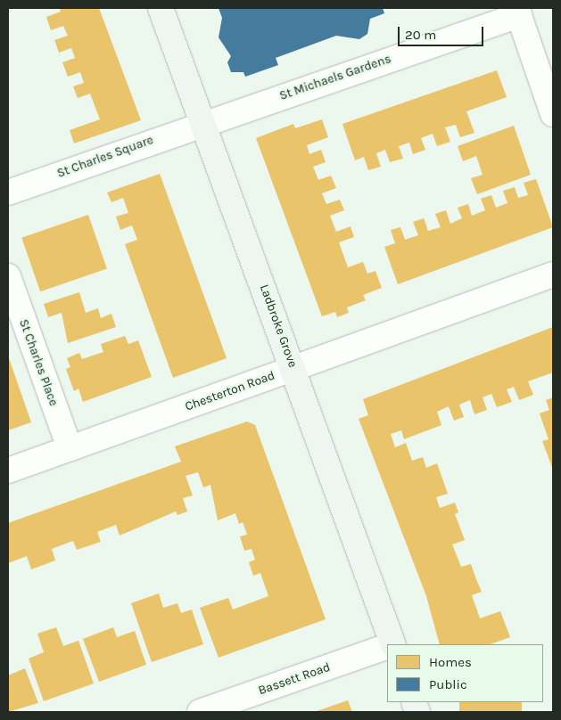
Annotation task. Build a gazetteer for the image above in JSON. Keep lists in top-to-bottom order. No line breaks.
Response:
{"streets":{"main road":["Ladbroke Grove"],"street":["St Michaels Gardens","St Charles Square","St Charles Place","Chesterton Road","Bassett Road"]},"crossings":[["St Michaels Gardens","St Charles Square"],["St Michaels Gardens","Ladbroke Grove"],["St Charles Square","Ladbroke Grove"],["Ladbroke Grove","Chesterton Road"],["St Charles Place","Chesterton Road"]],"legend":["Homes","Public"],"scale_bar":"20 m"}
